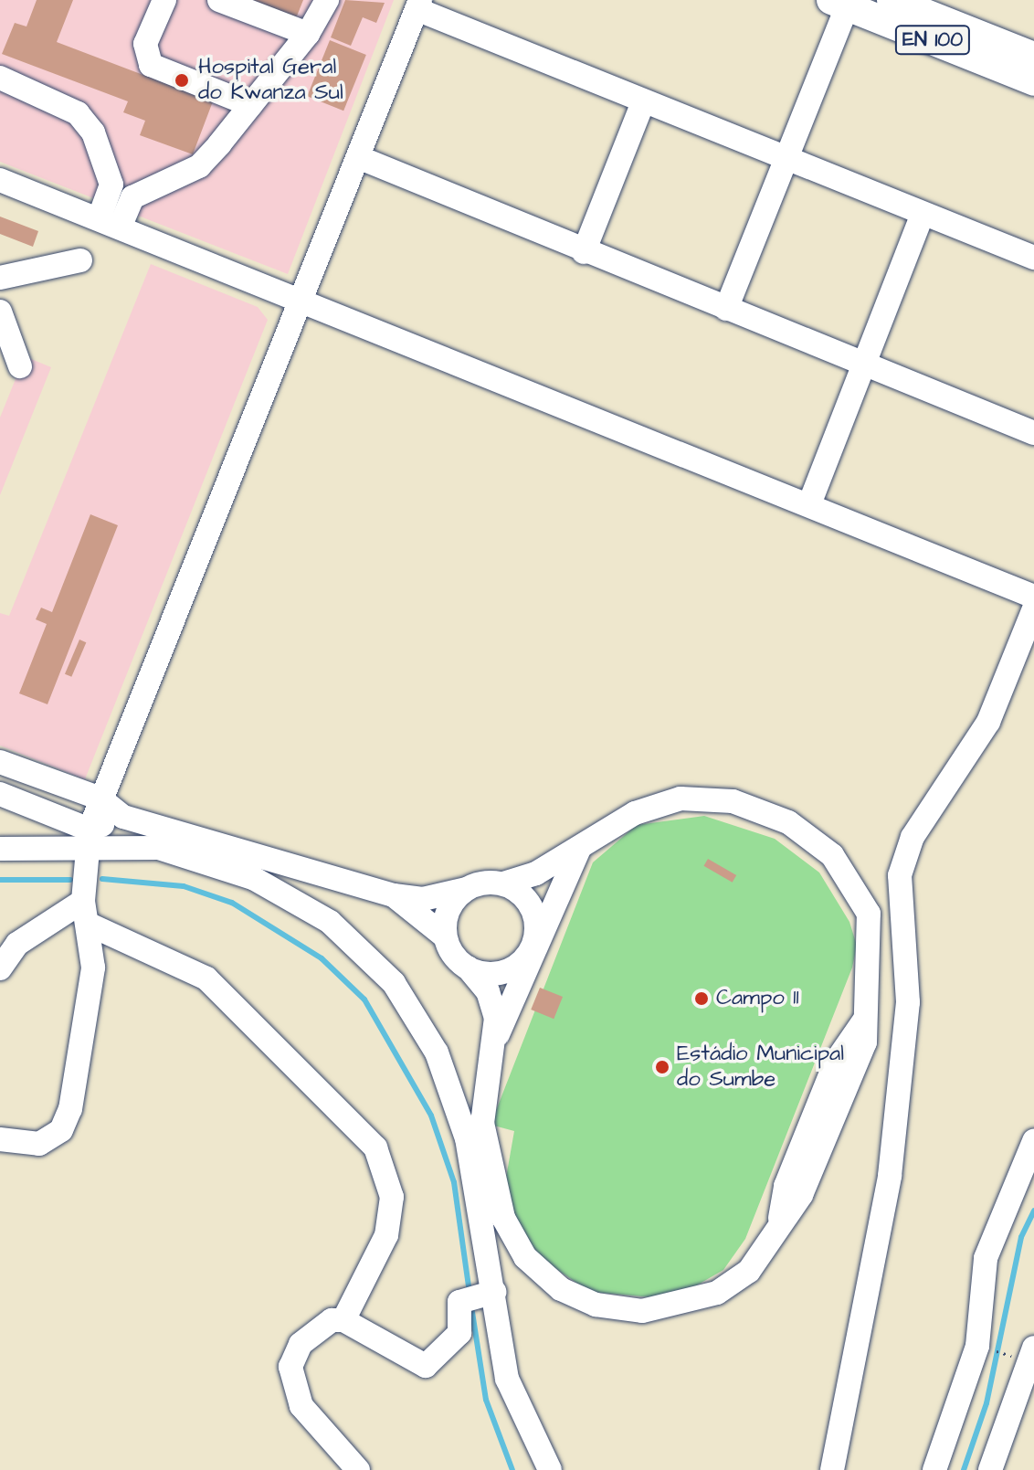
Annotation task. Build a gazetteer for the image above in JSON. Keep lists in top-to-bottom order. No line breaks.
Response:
{"streets":{"main road":["EN 100"]},"places":["Hospital Geral do Kwanza Sul","Campo 11","Estádio Municipal do Sumbe"]}
